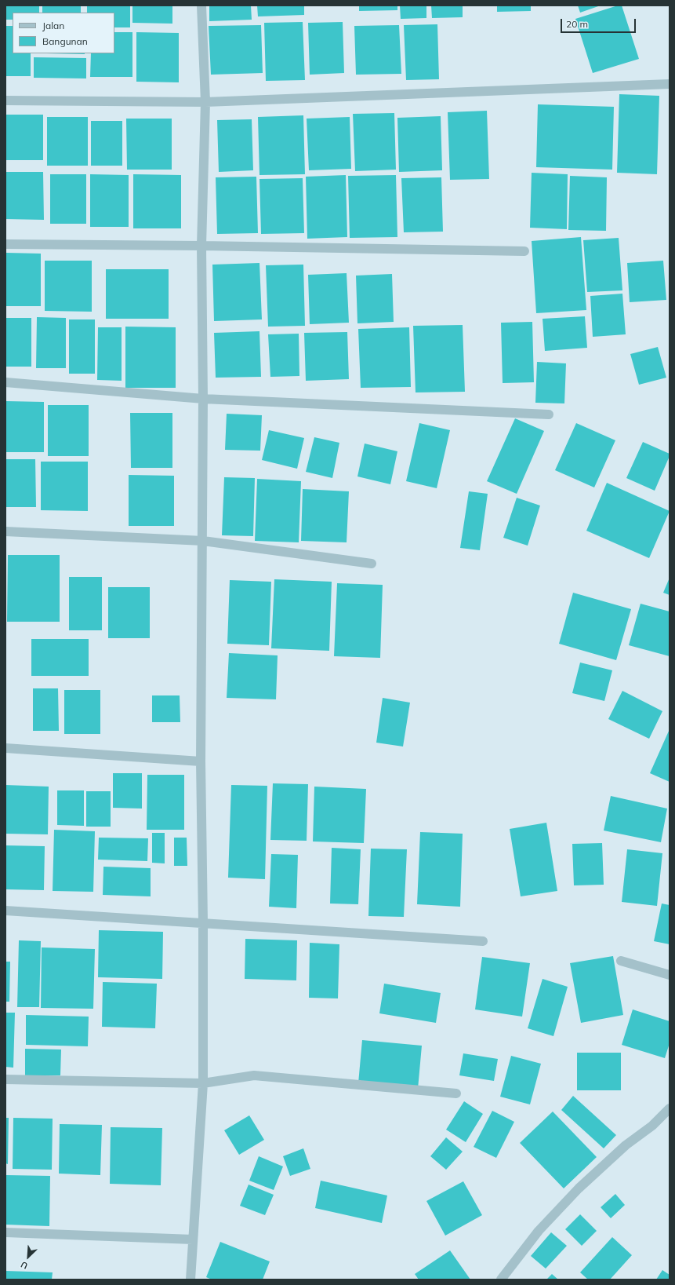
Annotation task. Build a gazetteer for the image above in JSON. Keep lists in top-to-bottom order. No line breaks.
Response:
{"legend":["Jalan","Bangunan"],"scale_bar":"20 m","north":"bottom left"}
